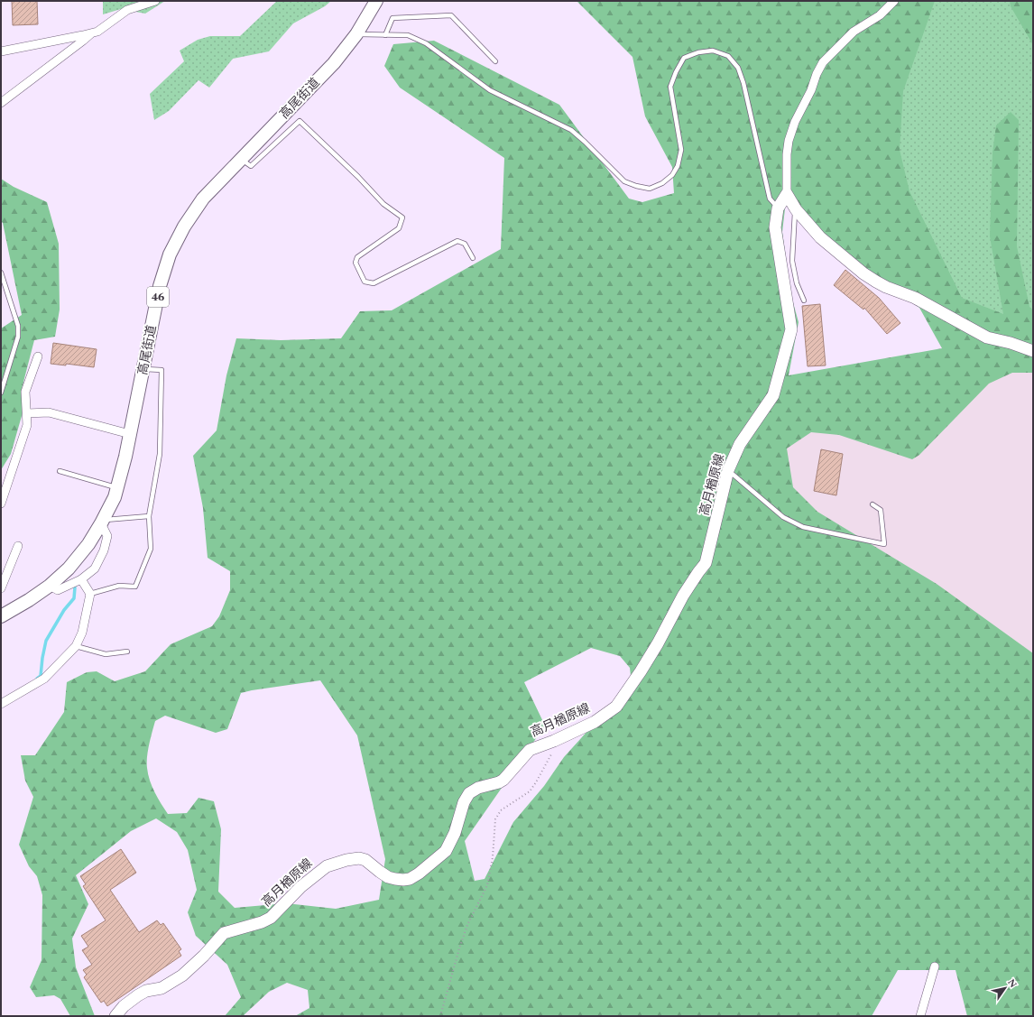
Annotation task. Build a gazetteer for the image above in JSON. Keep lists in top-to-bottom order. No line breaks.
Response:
{"streets":{"main road":["高尾街道","46","高月楢原線"]},"north":"top right"}
